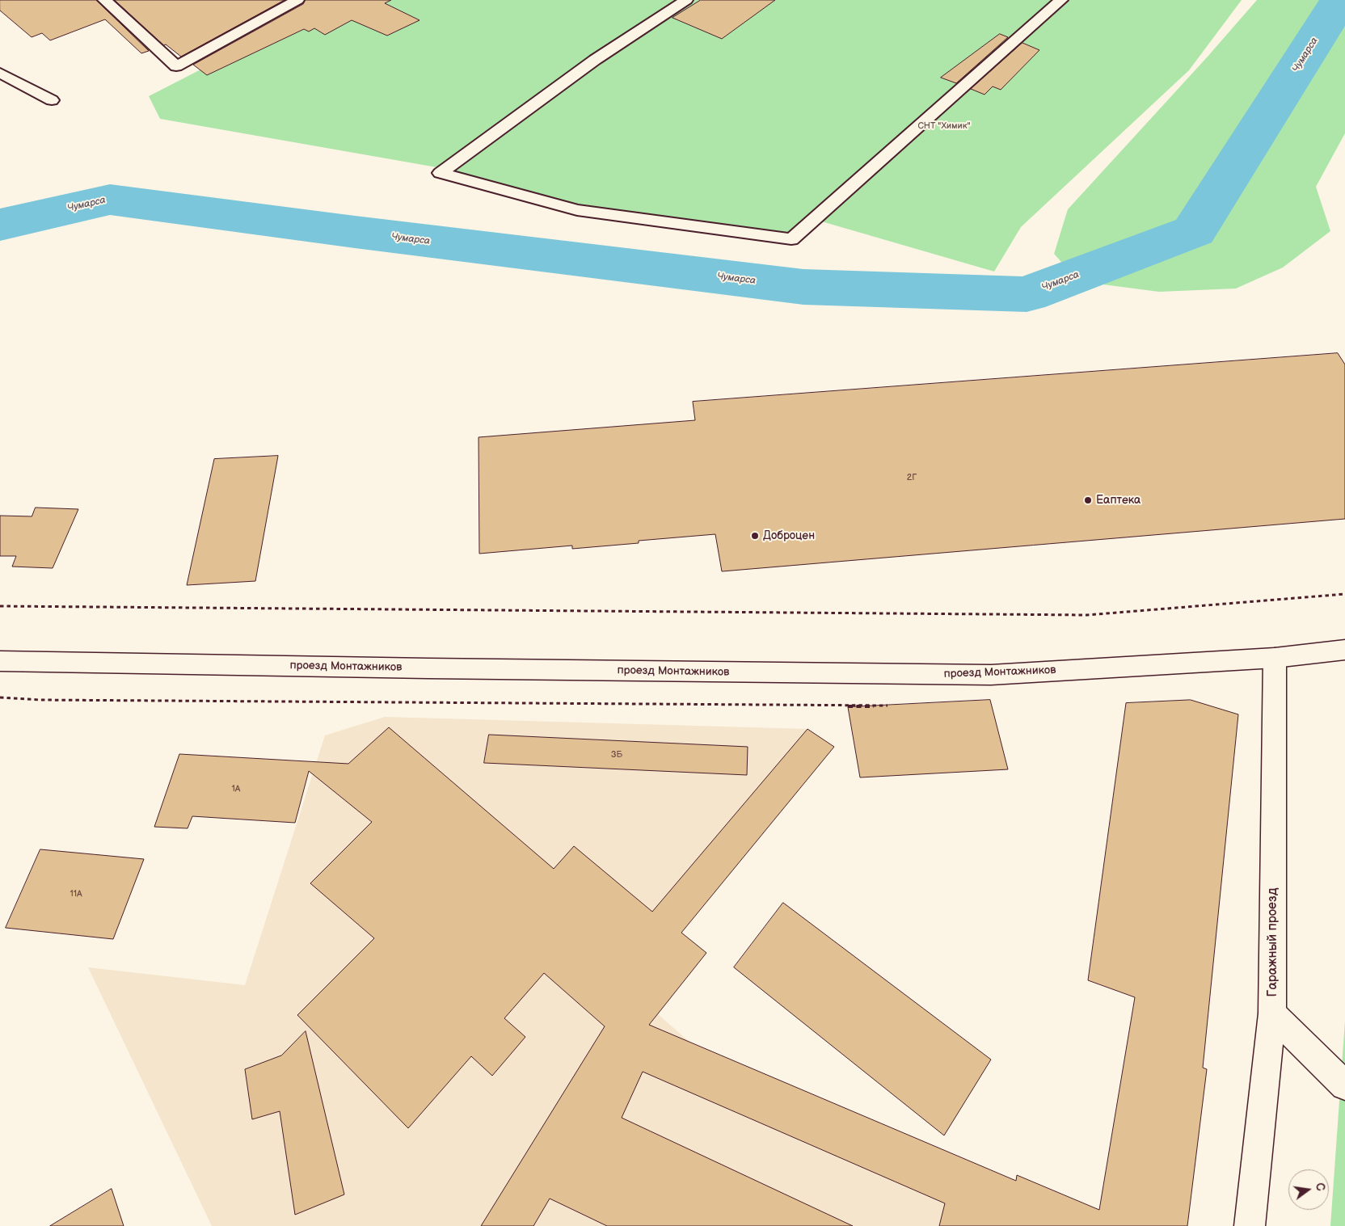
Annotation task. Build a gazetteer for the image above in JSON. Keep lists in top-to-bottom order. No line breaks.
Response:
{"streets":{"main road":["проезд Монтажников","Гаражный проезд"]},"crossings":[["проезд Монтажников","Гаражный проезд"]],"water":["Чумарса"],"parks":["СНТ \"Химик\""],"places":["Еаптека","Доброцен"],"house_numbers":["2Г","3Б","1А","11А"],"north":"right"}
